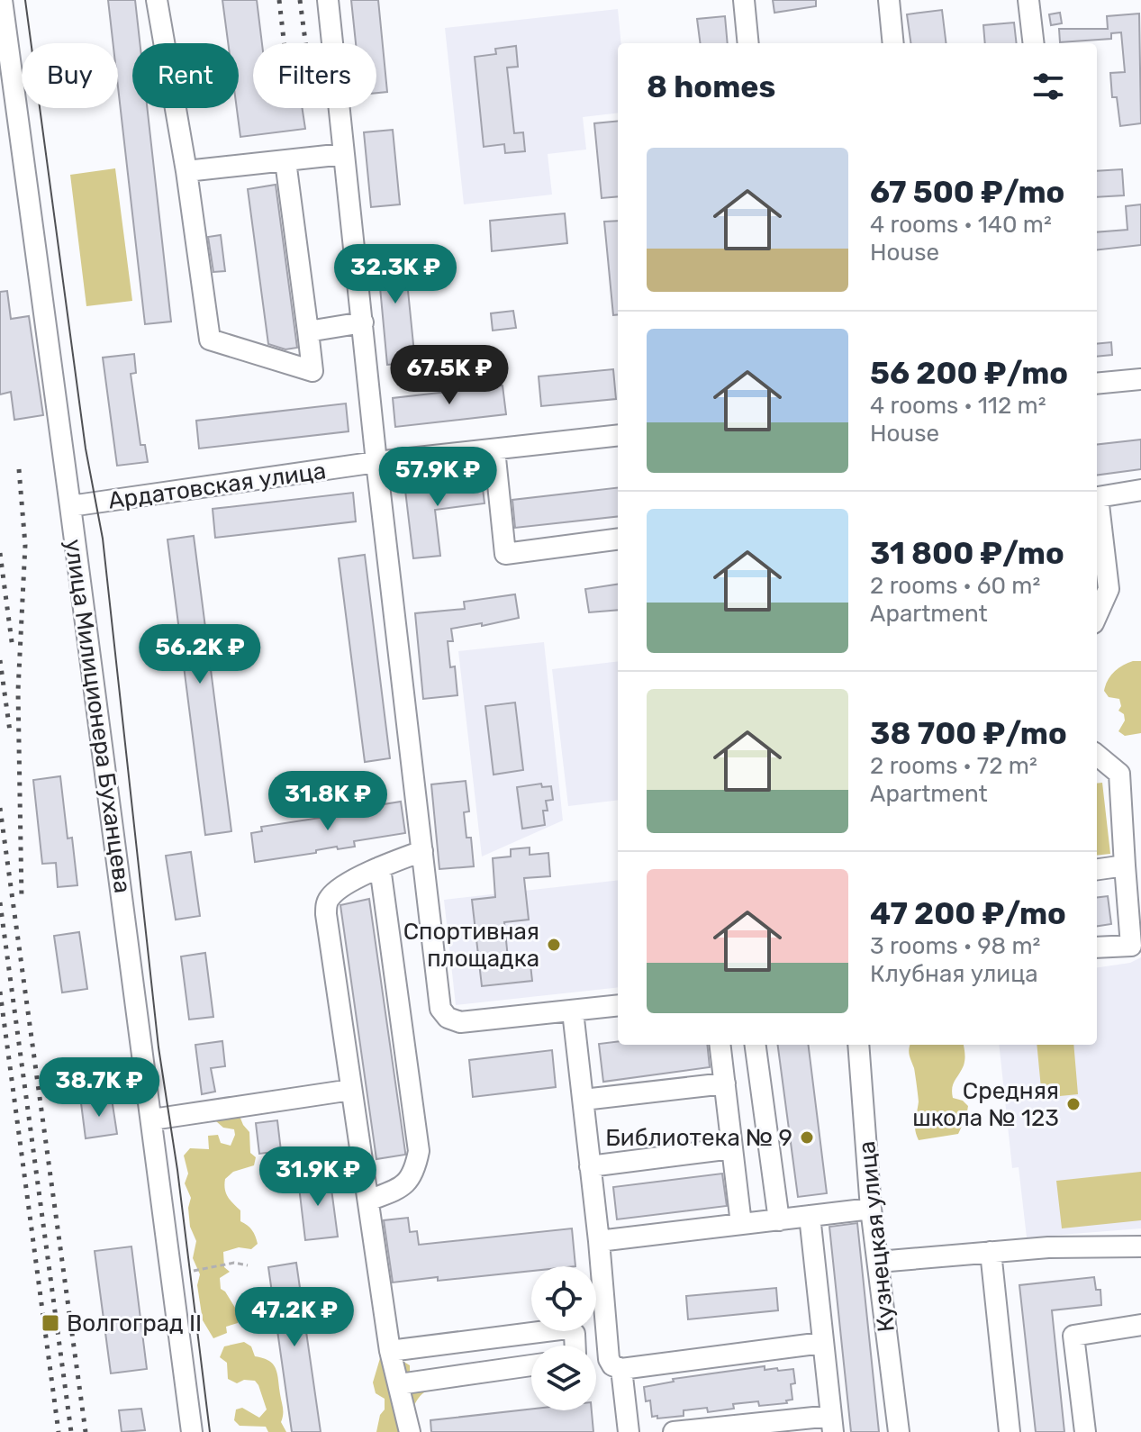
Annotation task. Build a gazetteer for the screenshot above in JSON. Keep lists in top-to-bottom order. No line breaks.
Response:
{"streets":{"street":["Ардатовская улица","улица Милиционера Буханцева","Кузнецкая улица"]},"crossings":[["Ардатовская улица","улица Милиционера Буханцева"]],"places":{"other":["Спортивная площадка","Средняя школа № 123","Библиотека № 9"],"transit":["Волгоград II"]},"page":{"chip":["Buy","Rent","Filters"],"heading":"8 homes","list":[{"name":"67 500 ₽/mo","note":"4 rooms · 140 m² · House"},{"name":"56 200 ₽/mo","note":"4 rooms · 112 m² · House"},{"name":"31 800 ₽/mo","note":"2 rooms · 60 m² · Apartment"},{"name":"38 700 ₽/mo","note":"2 rooms · 72 m² · Apartment"},{"name":"47 200 ₽/mo","note":"3 rooms · 98 m² · Клубная улица"}],"price":["32.3K ₽","67.5K ₽","57.9K ₽","56.2K ₽","31.8K ₽","38.7K ₽","31.9K ₽","47.2K ₽"]}}
